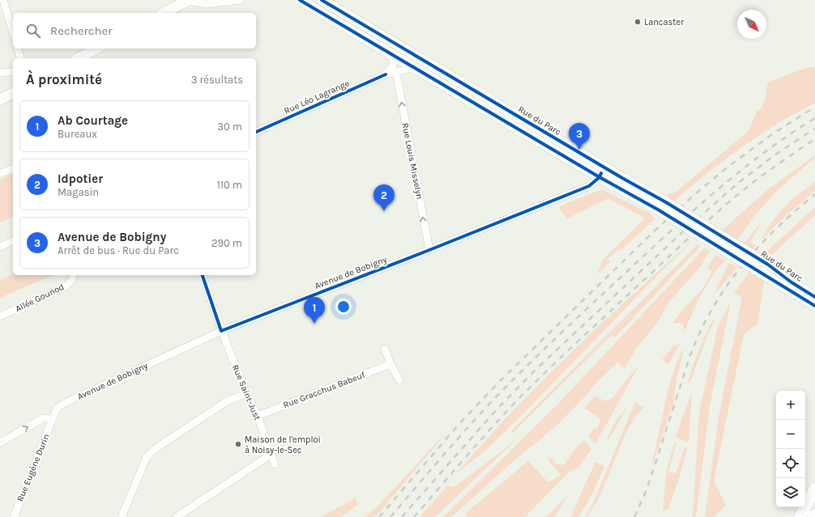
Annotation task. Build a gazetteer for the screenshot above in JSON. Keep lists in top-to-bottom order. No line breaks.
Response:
{"streets":{"main road":["Rue du Parc"],"street":["Rue Léo Lagrange","Rue Louis Misselyn","Avenue de Bobigny","Allée Gounod","Rue Gracchus Babeuf","Rue Saint-Just","Rue Eugène Durin"]},"crossings":[["Rue Léo Lagrange","Rue du Parc"],["Rue Léo Lagrange","Rue Louis Misselyn"],["Rue du Parc","Avenue de Bobigny"],["Rue Louis Misselyn","Avenue de Bobigny"],["Avenue de Bobigny","Rue Saint-Just"],["Avenue de Bobigny","Rue Eugène Durin"],["Rue Gracchus Babeuf","Rue Saint-Just"]],"one_way":["Rue Louis Misselyn"],"places":["Lancaster","Maison de l'emploi à Noisy-le-Sec"],"north":"bottom right","page":{"search":"Rechercher","heading":["À proximité","3 résultats"],"list":[{"mark":"1","name":"Ab Courtage","note":"Bureaux","value":"30 m"},{"mark":"2","name":"Idpotier","note":"Magasin","value":"110 m"},{"mark":"3","name":"Avenue de Bobigny","note":"Arrêt de bus · Rue du Parc","value":"290 m"}],"pins":["3","2","1"],"map_buttons":["+","−"]}}
